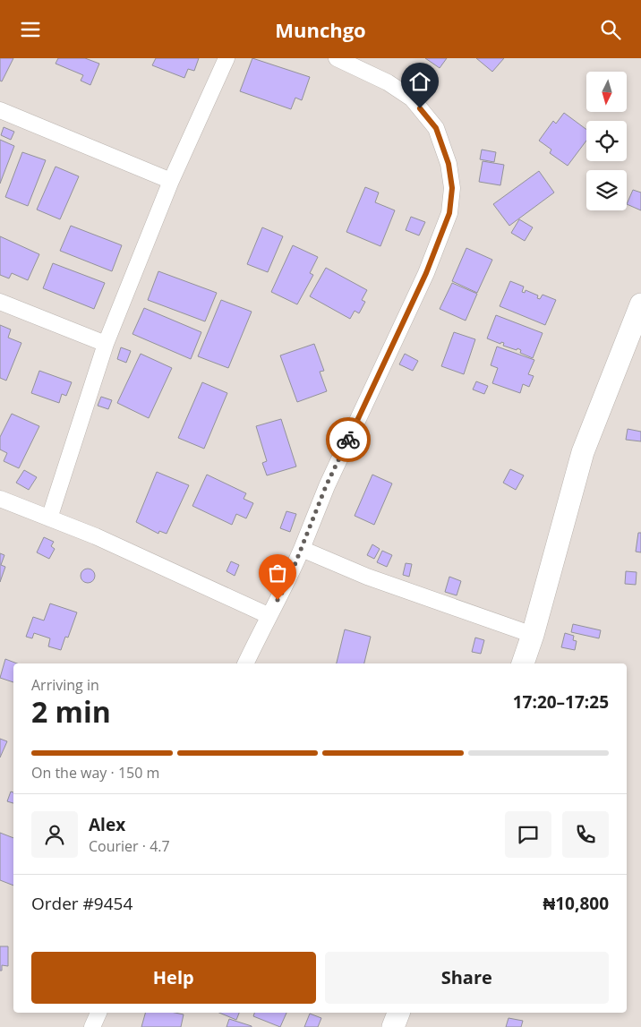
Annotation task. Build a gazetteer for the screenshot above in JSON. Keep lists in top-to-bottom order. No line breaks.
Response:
{"north":"bottom","page":{"header":"Munchgo","heading":["2 min","Arriving in","17:20–17:25"],"panel":["Alex","Courier · 4.7","Order #9454","₦10,800"],"bar":"On the way · 150 m","buttons":["Help","Share"]}}
